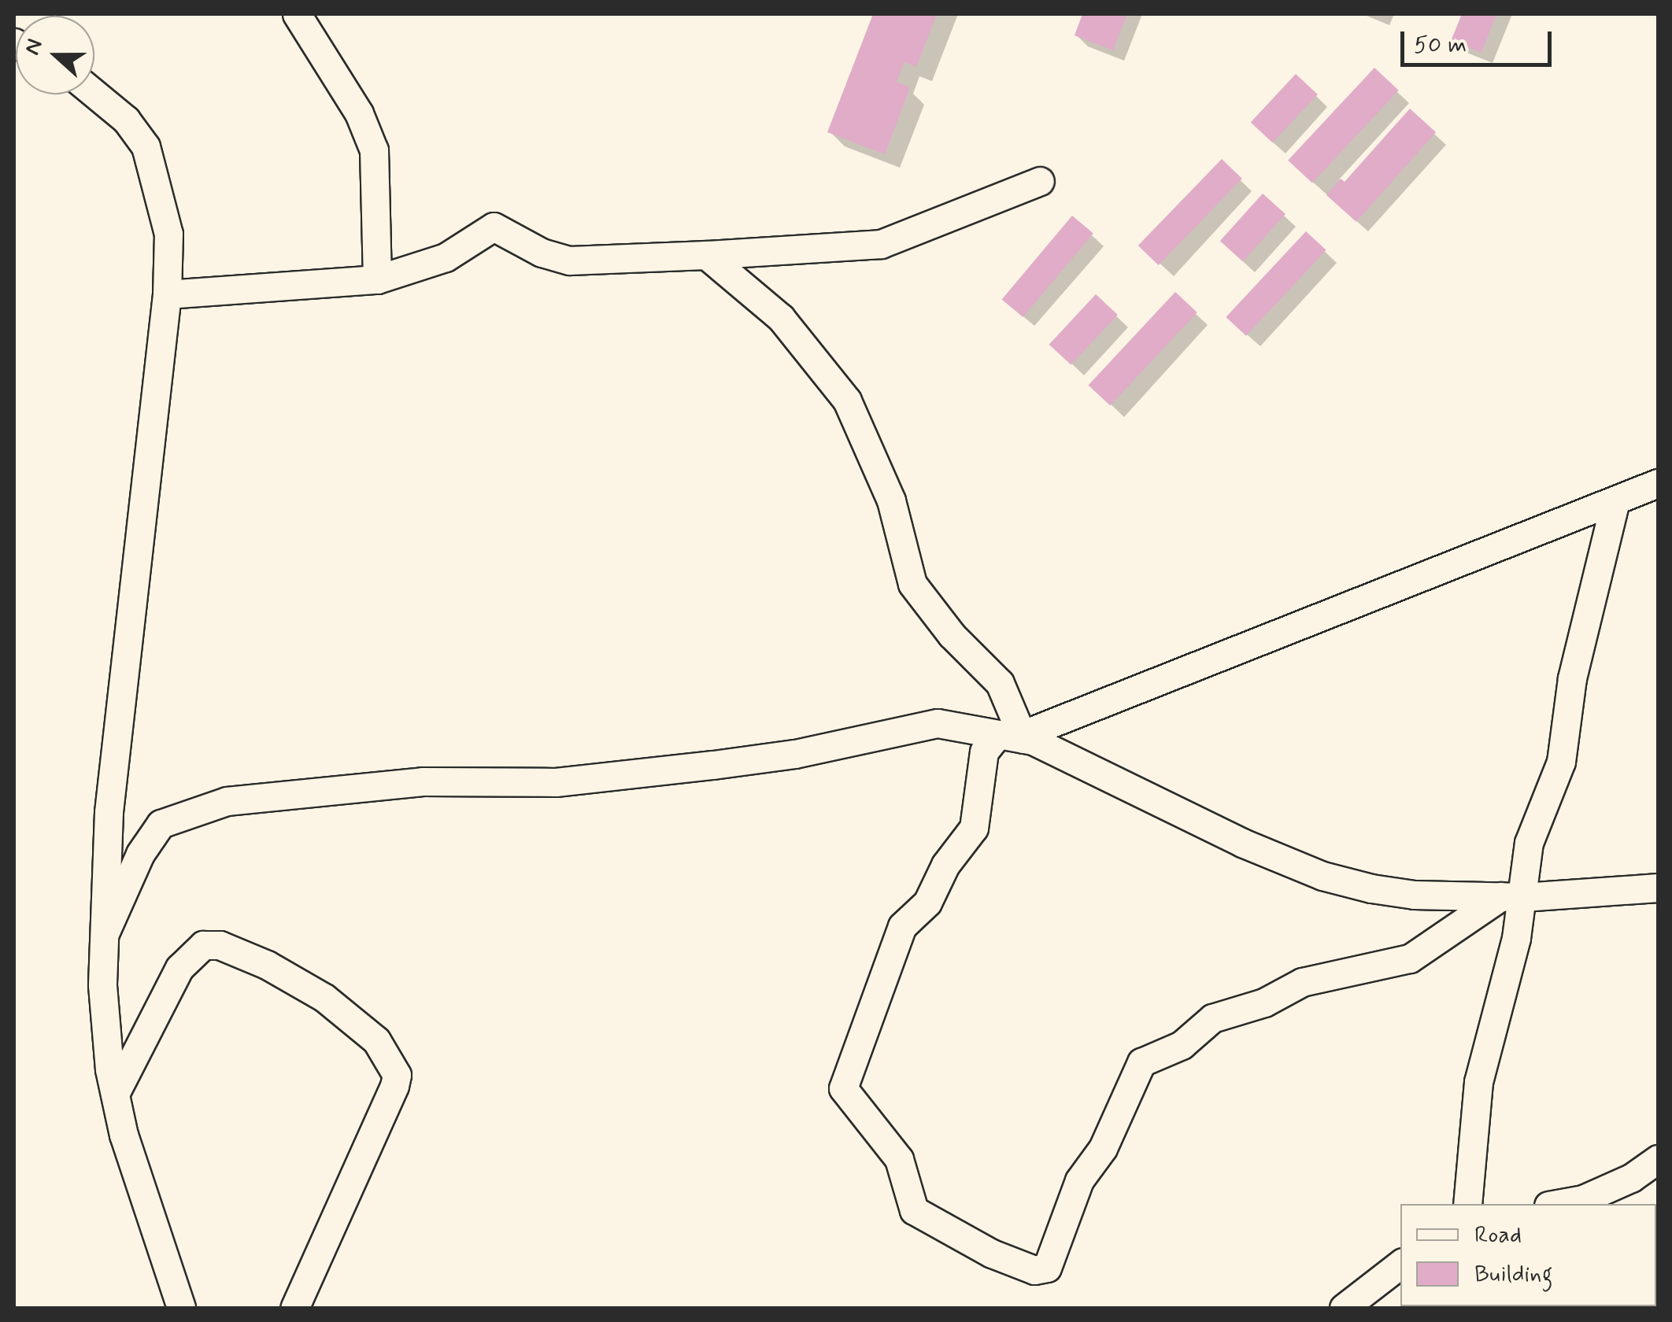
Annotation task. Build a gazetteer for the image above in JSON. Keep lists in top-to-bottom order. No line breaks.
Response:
{"legend":["Road","Building"],"scale_bar":"50 m","north":"left"}
